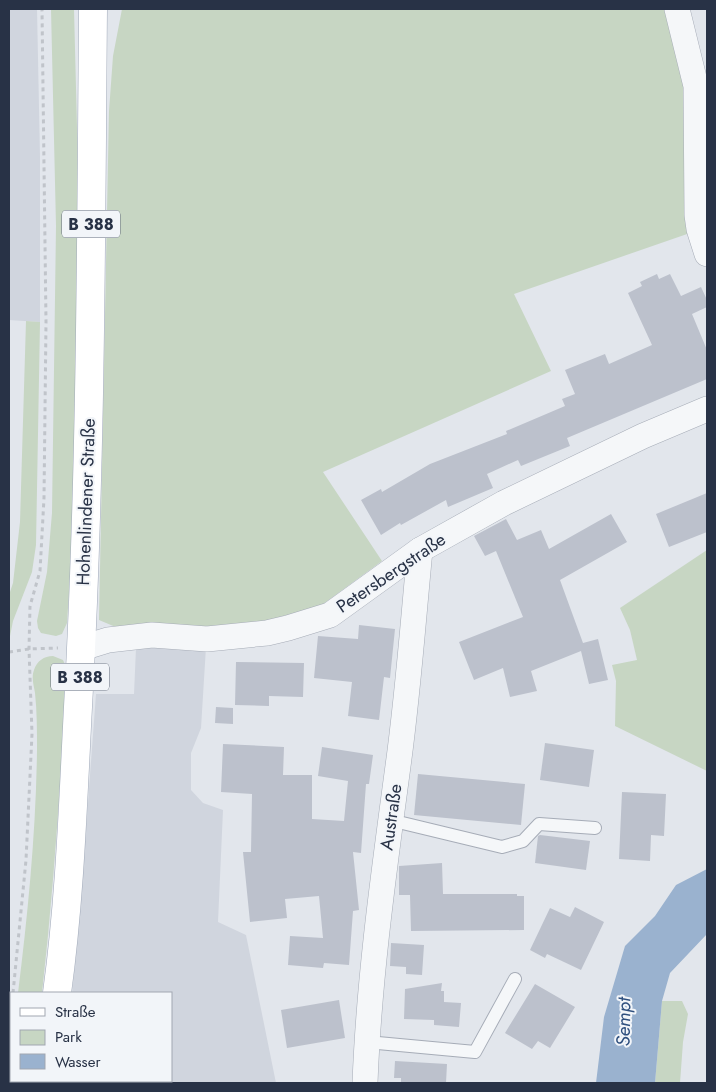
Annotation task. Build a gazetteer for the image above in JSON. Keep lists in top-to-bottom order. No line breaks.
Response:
{"streets":{"main road":["B 388","Hohenlindener Straße"],"street":["Petersbergstraße","Austraße"]},"crossings":[["Hohenlindener Straße","Petersbergstraße"],["Petersbergstraße","Austraße"]],"water":["Sempt"],"legend":["Straße","Park","Wasser"]}
